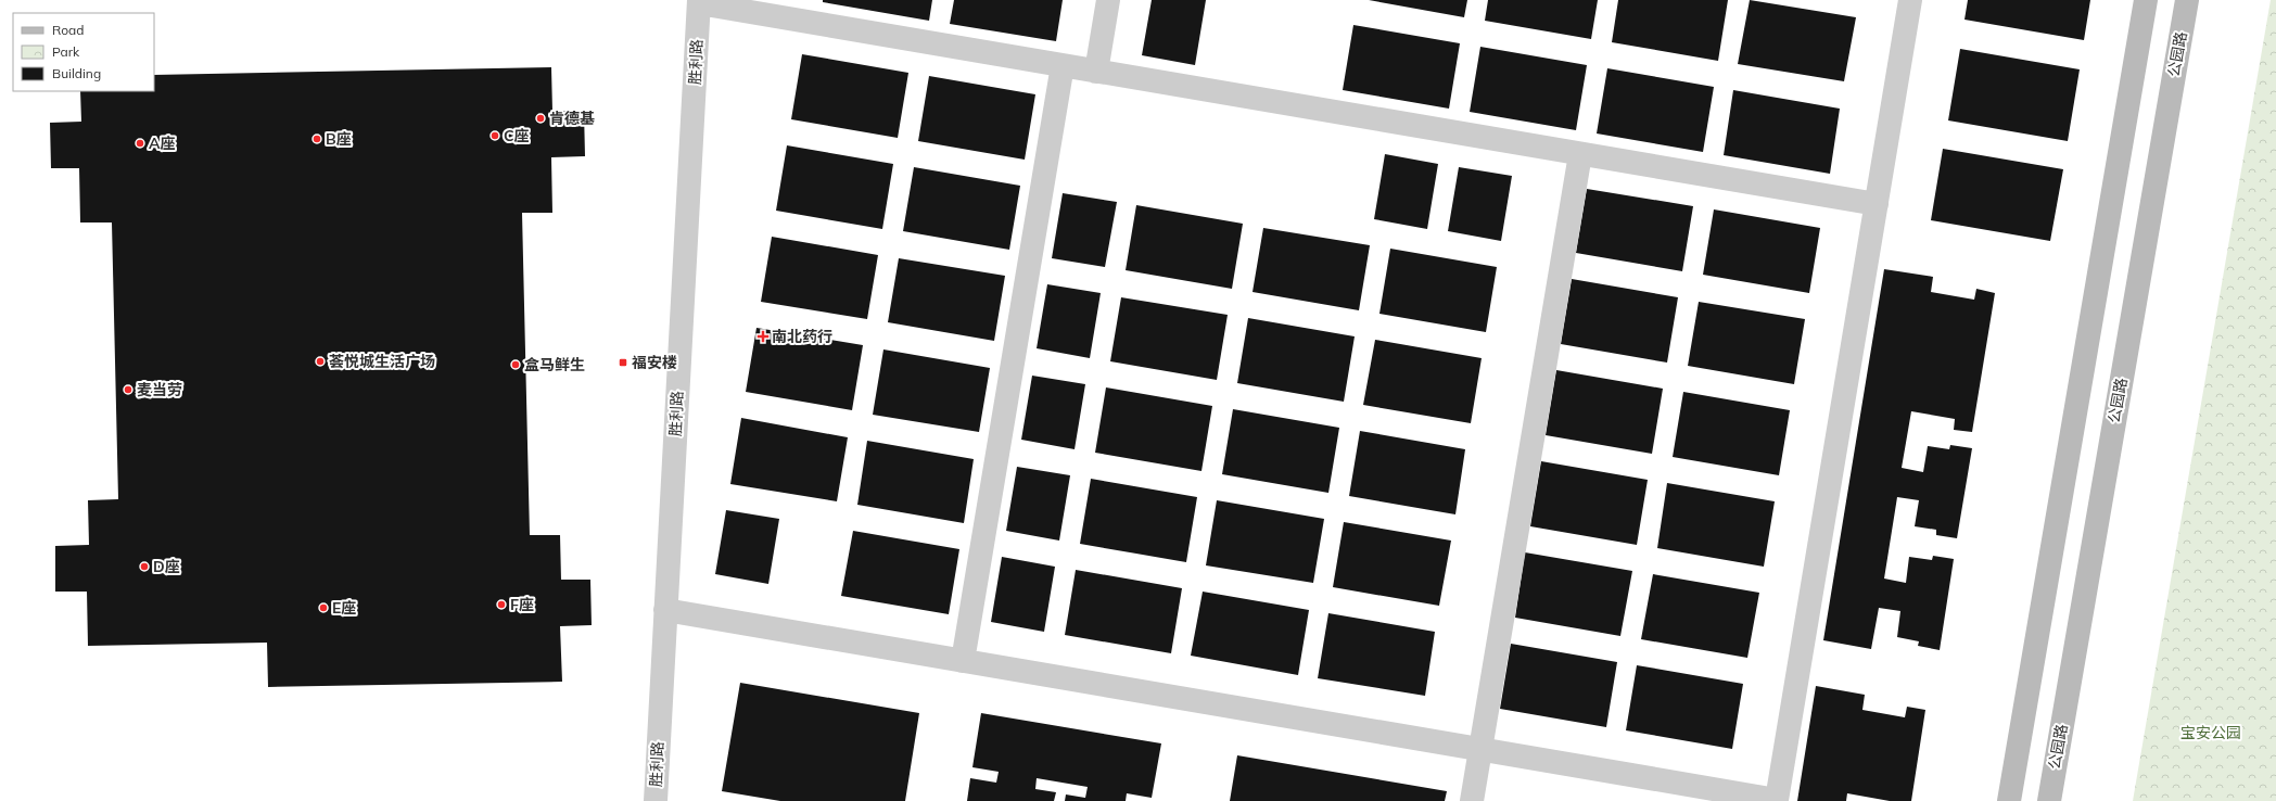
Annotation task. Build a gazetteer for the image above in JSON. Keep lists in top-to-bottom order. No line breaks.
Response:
{"streets":{"main road":["公园路"],"street":["胜利路"]},"parks":["宝安公园"],"places":{"other":["肯德基","C座","B座","A座","荟悦城生活广场","盒马鲜生","麦当劳","D座","F座","E座"],"health":["南北药行"],"transit":["福安楼"]},"legend":["Road","Park","Building"]}
